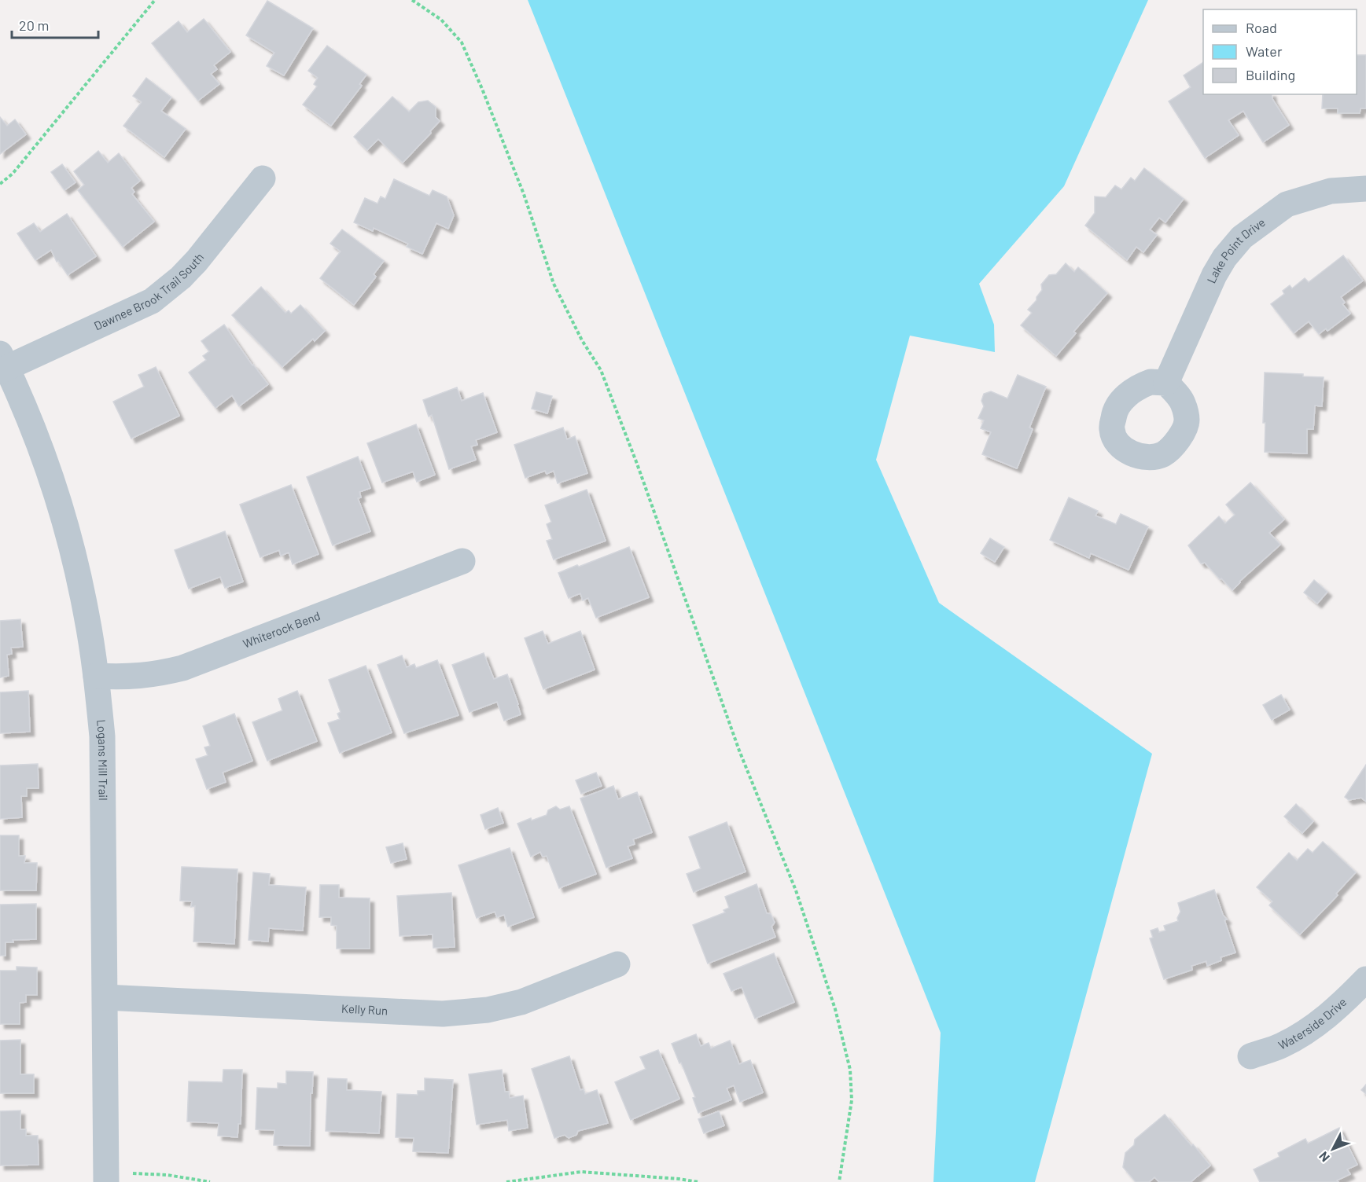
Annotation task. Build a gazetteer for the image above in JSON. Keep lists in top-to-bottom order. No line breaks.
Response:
{"streets":{"street":["Lake Point Drive","Dawnee Brook Trail South","Whiterock Bend","Logans Mill Trail","Kelly Run","Waterside Drive"]},"crossings":[["Dawnee Brook Trail South","Logans Mill Trail"],["Whiterock Bend","Logans Mill Trail"],["Logans Mill Trail","Kelly Run"]],"legend":["Road","Water","Building"],"scale_bar":"20 m","north":"bottom left"}
